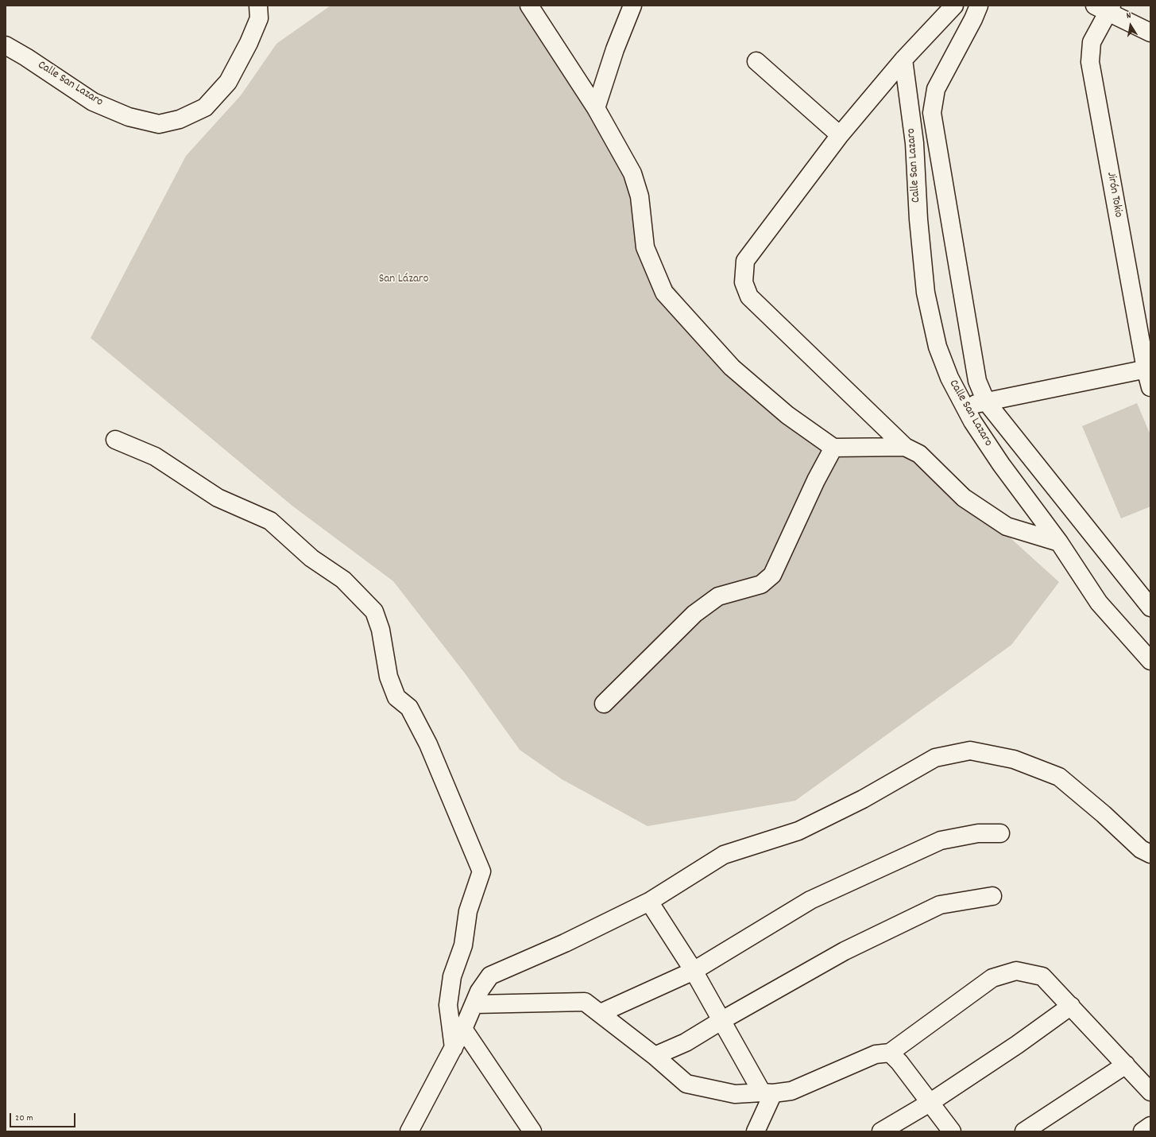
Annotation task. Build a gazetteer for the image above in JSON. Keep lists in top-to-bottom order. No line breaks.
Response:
{"streets":{"street":["Calle San Lazaro","Jirón Tokio"]},"parks":["San Lázaro"],"scale_bar":"20 m","north":"top"}
